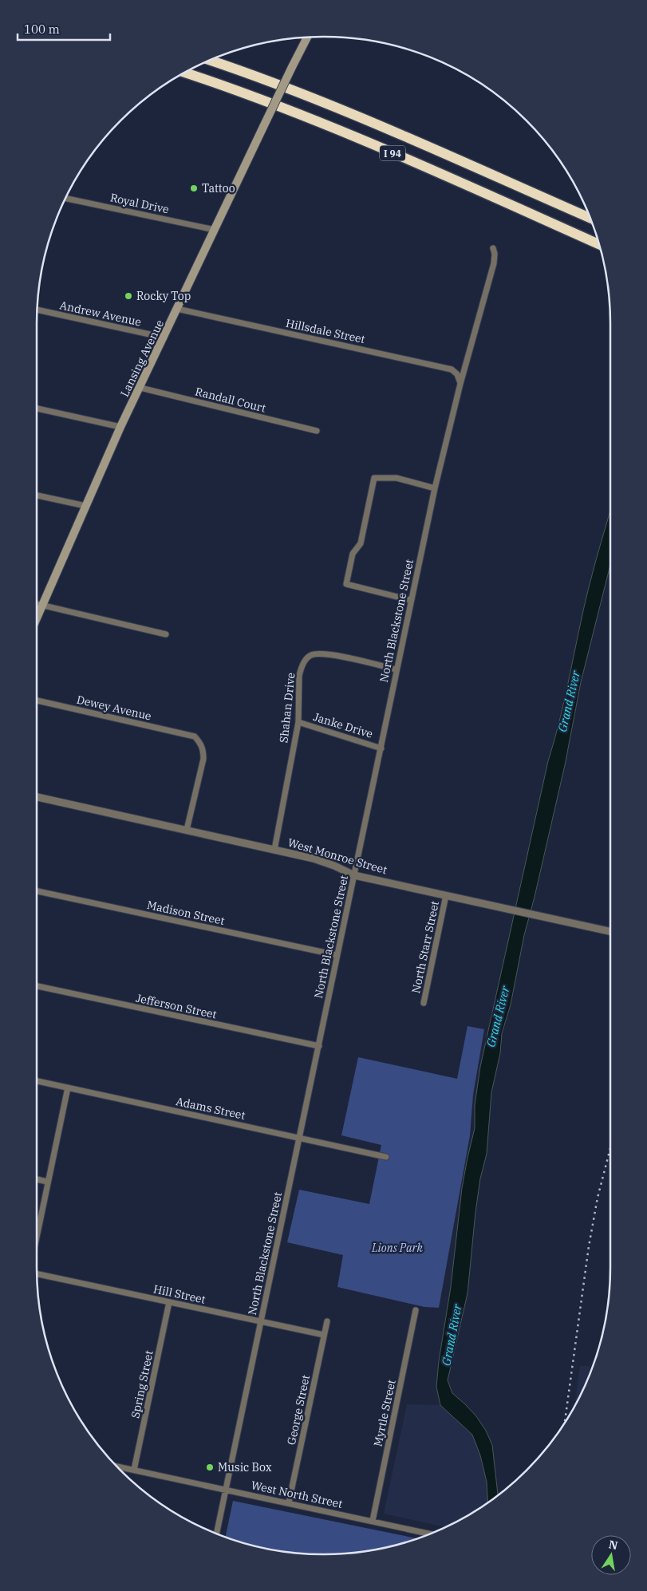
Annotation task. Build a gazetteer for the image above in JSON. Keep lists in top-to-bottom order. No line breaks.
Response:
{"streets":{"highway":["I 94"],"main road":["Lansing Avenue"],"street":["Royal Drive","Andrew Avenue","Hillsdale Street","Randall Court","North Blackstone Street","Dewey Avenue","Shahan Drive","Janke Drive","West Monroe Street","Madison Street","North Starr Street","Jefferson Street","Adams Street","Hill Street","Spring Street","George Street","Myrtle Street","West North Street"]},"crossings":[["Royal Drive","Lansing Avenue"],["Andrew Avenue","Lansing Avenue"],["Hillsdale Street","Lansing Avenue"],["Hillsdale Street","North Blackstone Street"],["Lansing Avenue","Randall Court"],["North Blackstone Street","Shahan Drive"],["North Blackstone Street","Janke Drive"],["North Blackstone Street","West Monroe Street"],["North Blackstone Street","Madison Street"],["North Blackstone Street","Jefferson Street"],["North Blackstone Street","Adams Street"],["North Blackstone Street","Hill Street"],["North Blackstone Street","West North Street"],["Dewey Avenue","West Monroe Street"],["Shahan Drive","Janke Drive"],["Shahan Drive","West Monroe Street"],["West Monroe Street","North Starr Street"],["Hill Street","Spring Street"],["Hill Street","George Street"],["Spring Street","West North Street"],["George Street","West North Street"],["Myrtle Street","West North Street"]],"water":["Grand River"],"parks":["Lions Park"],"places":["Tattoo","Rocky Top","Music Box"],"scale_bar":"100 m","north":"top"}
